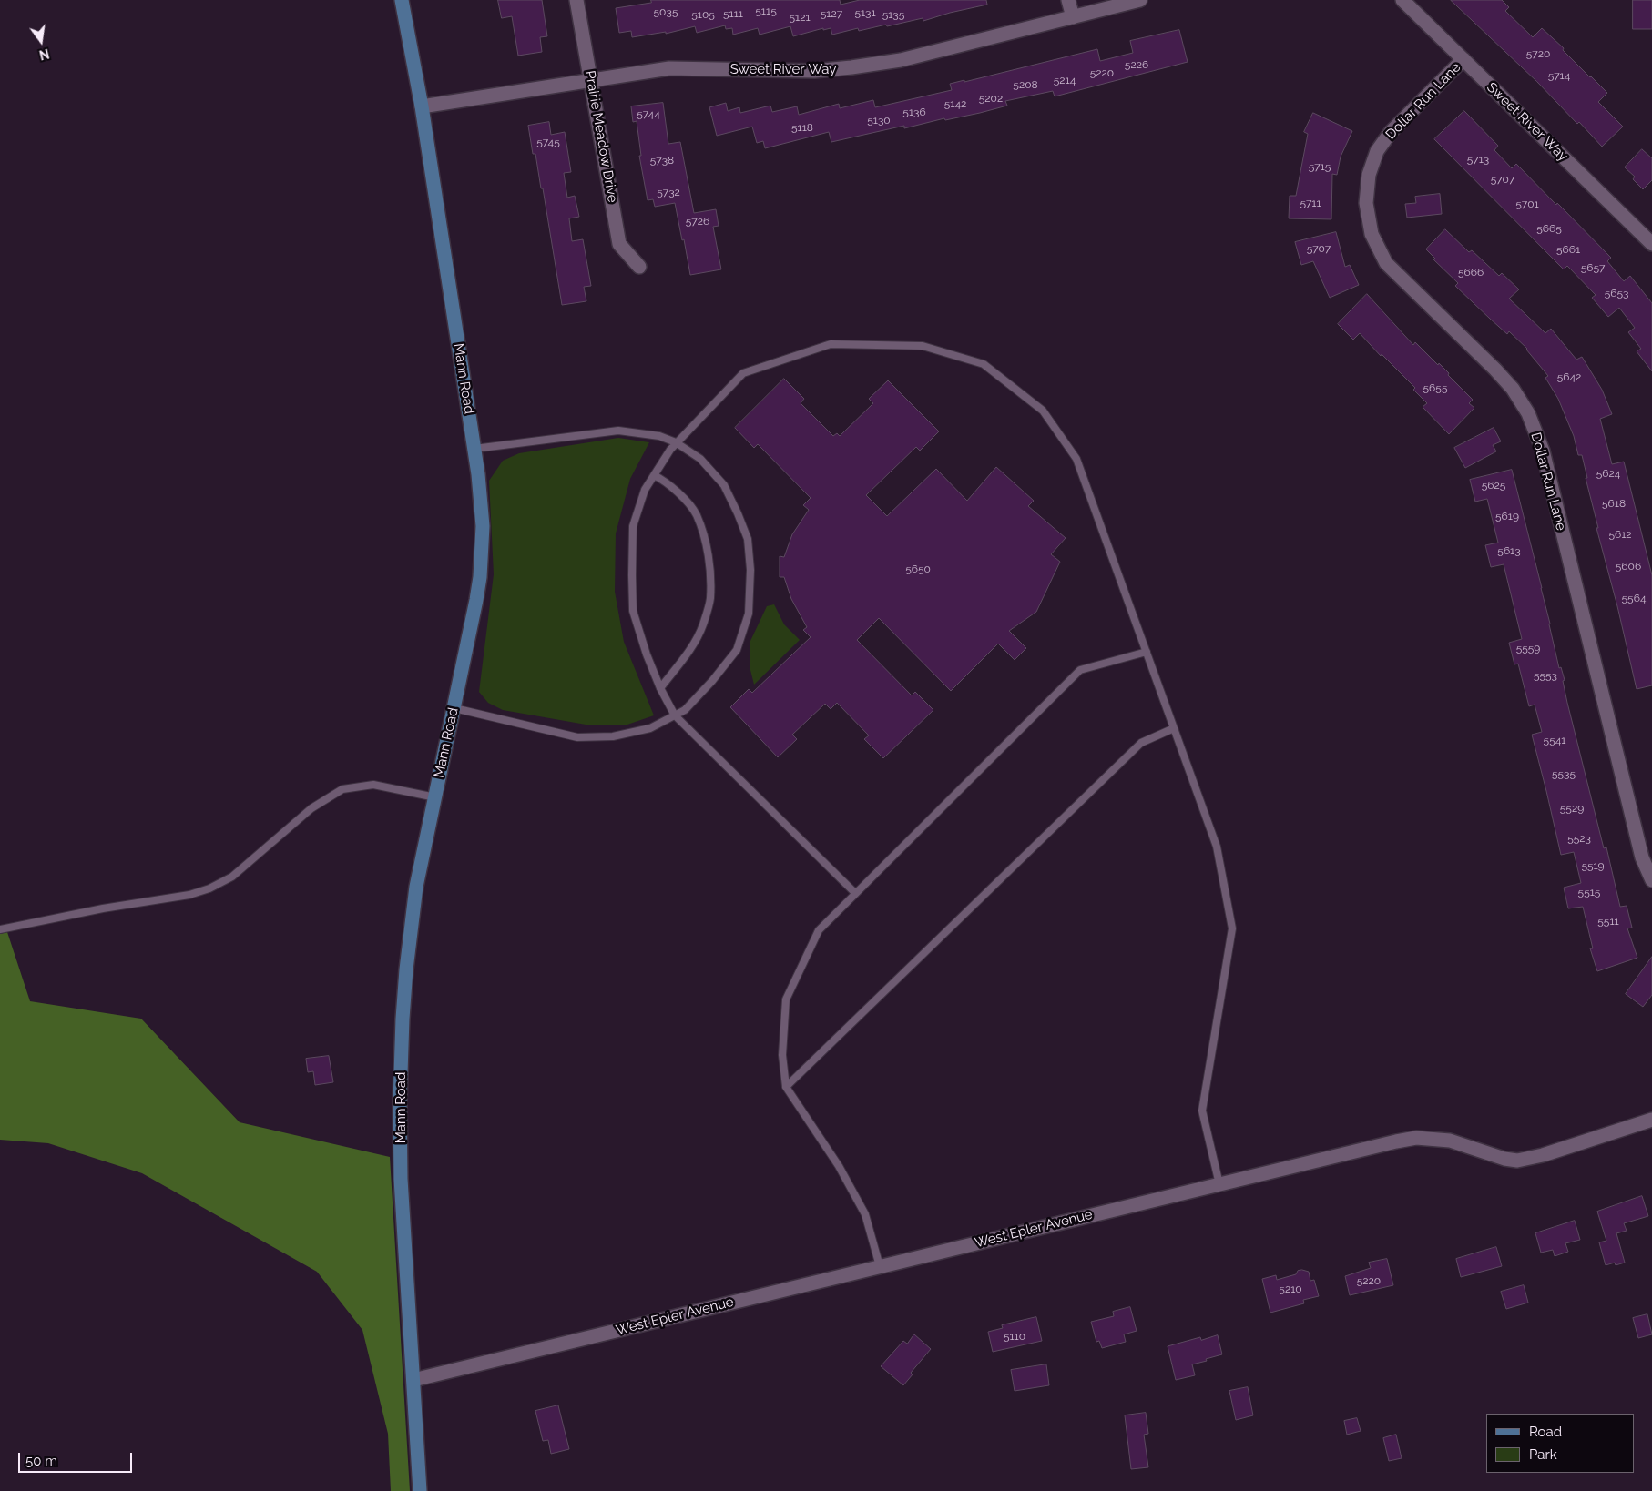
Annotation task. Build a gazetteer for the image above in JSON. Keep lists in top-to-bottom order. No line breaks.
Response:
{"streets":{"main road":["Mann Road"],"street":["Sweet River Way","Dollar Run Lane","Prairie Meadow Drive","West Epler Avenue"]},"crossings":[["Sweet River Way","Dollar Run Lane"],["Sweet River Way","Prairie Meadow Drive"],["Sweet River Way","Mann Road"],["Mann Road","West Epler Avenue"]],"house_numbers":["5115","5035","5131","5111","5127","5105","5135","5121","5720","5226","5220","5714","5214","5208","5202","5142","5136","5744","5130","5118","5745","5713","5738","5715","5707","5732","5711","5701","5726","5665","5707","5661","5657","5666","5653","5642","5655","5624","5625","5618","5619","5612","5613","5606","5650","5564","5559","5553","5541","5535","5529","5523","5519","5515","5511","5220","5210","5110"],"legend":["Road","Park"],"scale_bar":"50 m","north":"bottom"}
